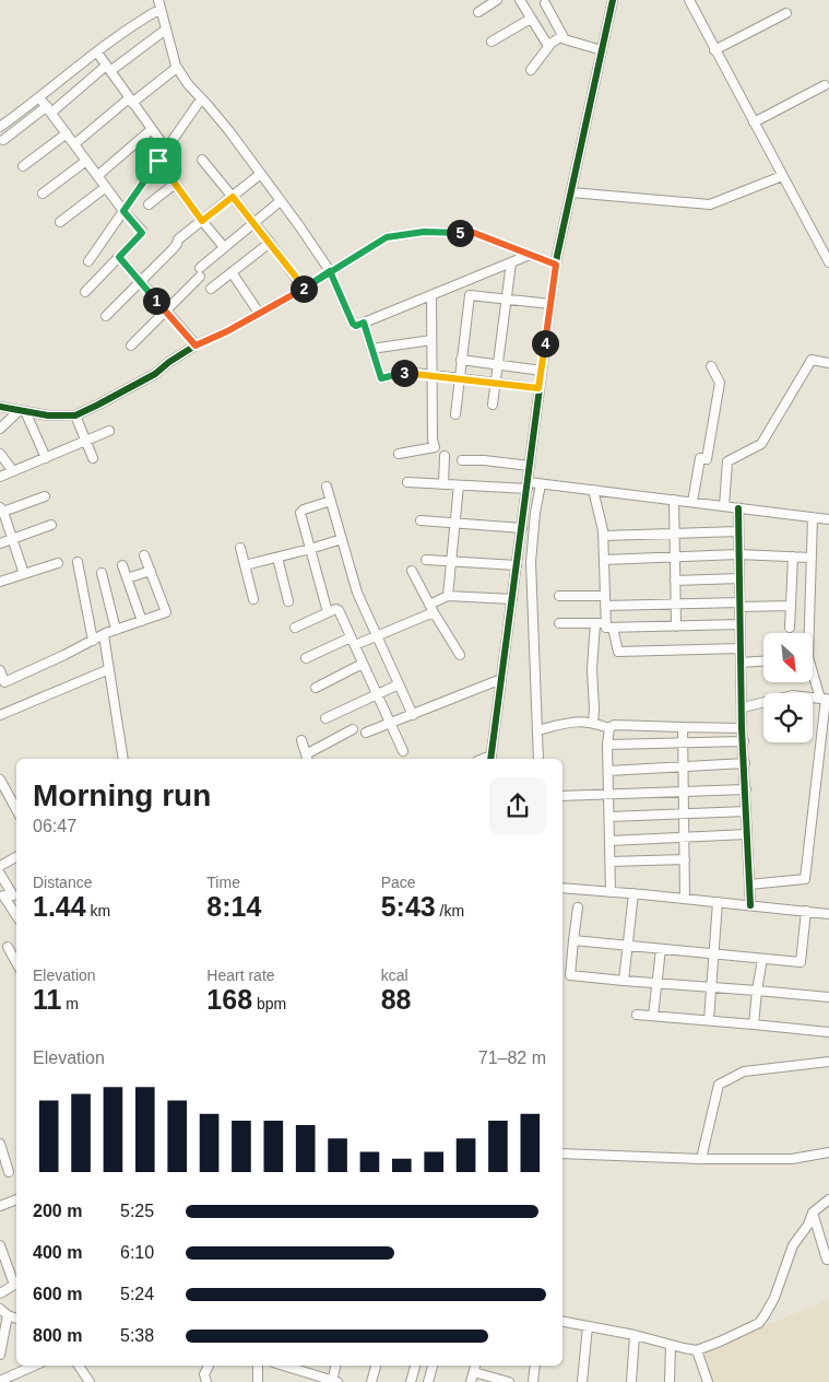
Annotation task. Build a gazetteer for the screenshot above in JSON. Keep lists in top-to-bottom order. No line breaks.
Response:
{"north":"bottom right","page":{"pins":["5","2","1","4","3"],"heading":["Morning run","06:47"],"stats":[["Distance","1.44 km"],["Time","8:14"],["Pace","5:43 /km"],["Elevation","11 m"],["Heart rate","168 bpm"],["kcal","88"]],"chart":["Elevation","71–82 m"],"list":[{"name":"200 m","note":"5:25"},{"name":"400 m","note":"6:10"},{"name":"600 m","note":"5:24"},{"name":"800 m","note":"5:38"}]}}
